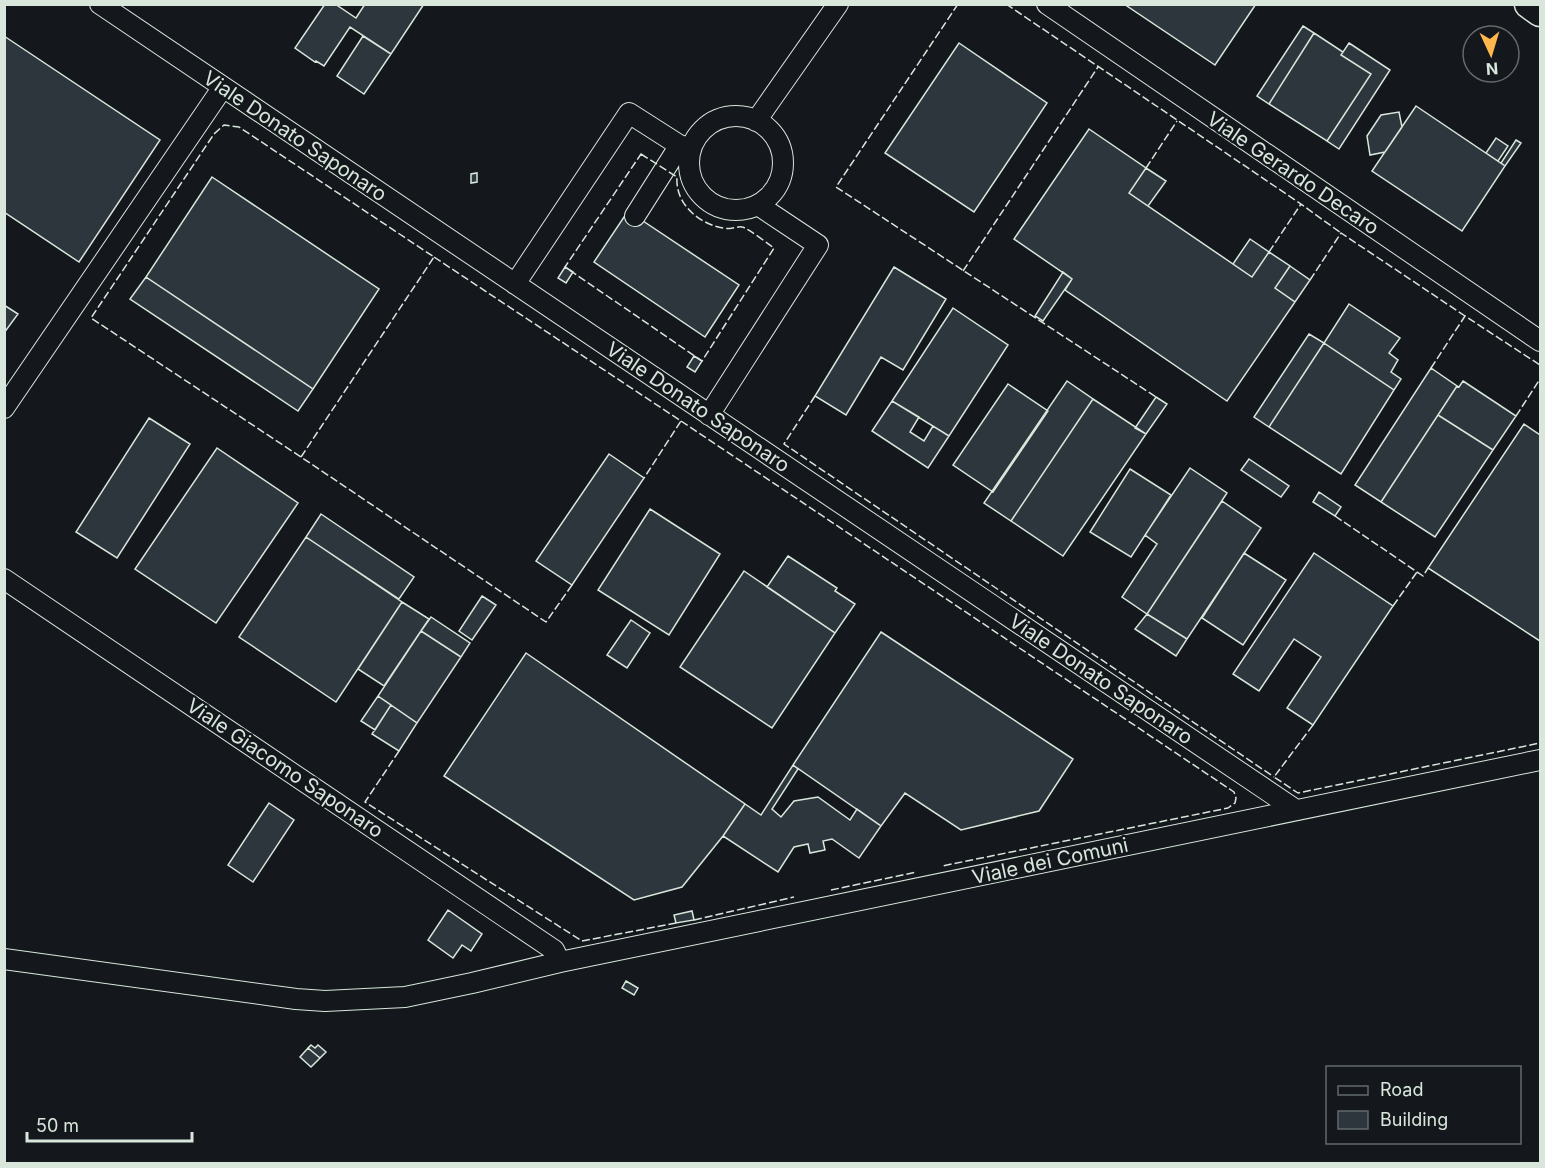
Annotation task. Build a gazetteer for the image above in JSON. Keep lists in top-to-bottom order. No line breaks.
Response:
{"streets":{"street":["Viale Donato Saponaro","Viale Gerardo Decaro","Viale Giacomo Saponaro","Viale dei Comuni"]},"crossings":[["Viale Donato Saponaro","Viale dei Comuni"],["Viale Giacomo Saponaro","Viale dei Comuni"]],"legend":["Road","Building"],"scale_bar":"50 m","north":"bottom"}
